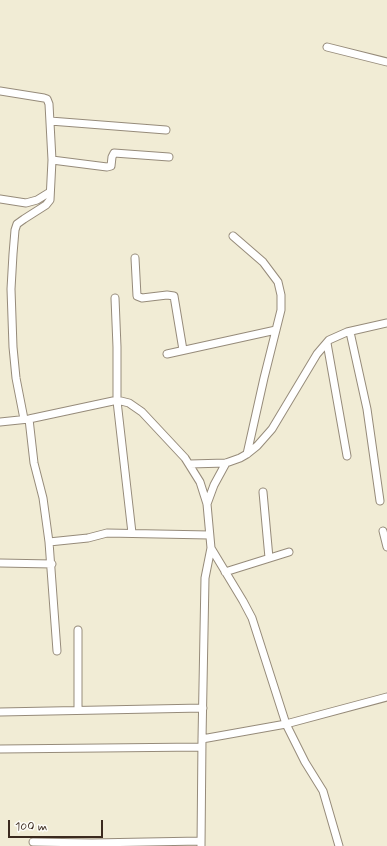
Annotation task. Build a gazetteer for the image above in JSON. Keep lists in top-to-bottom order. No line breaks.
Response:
{"scale_bar":"100 m"}
